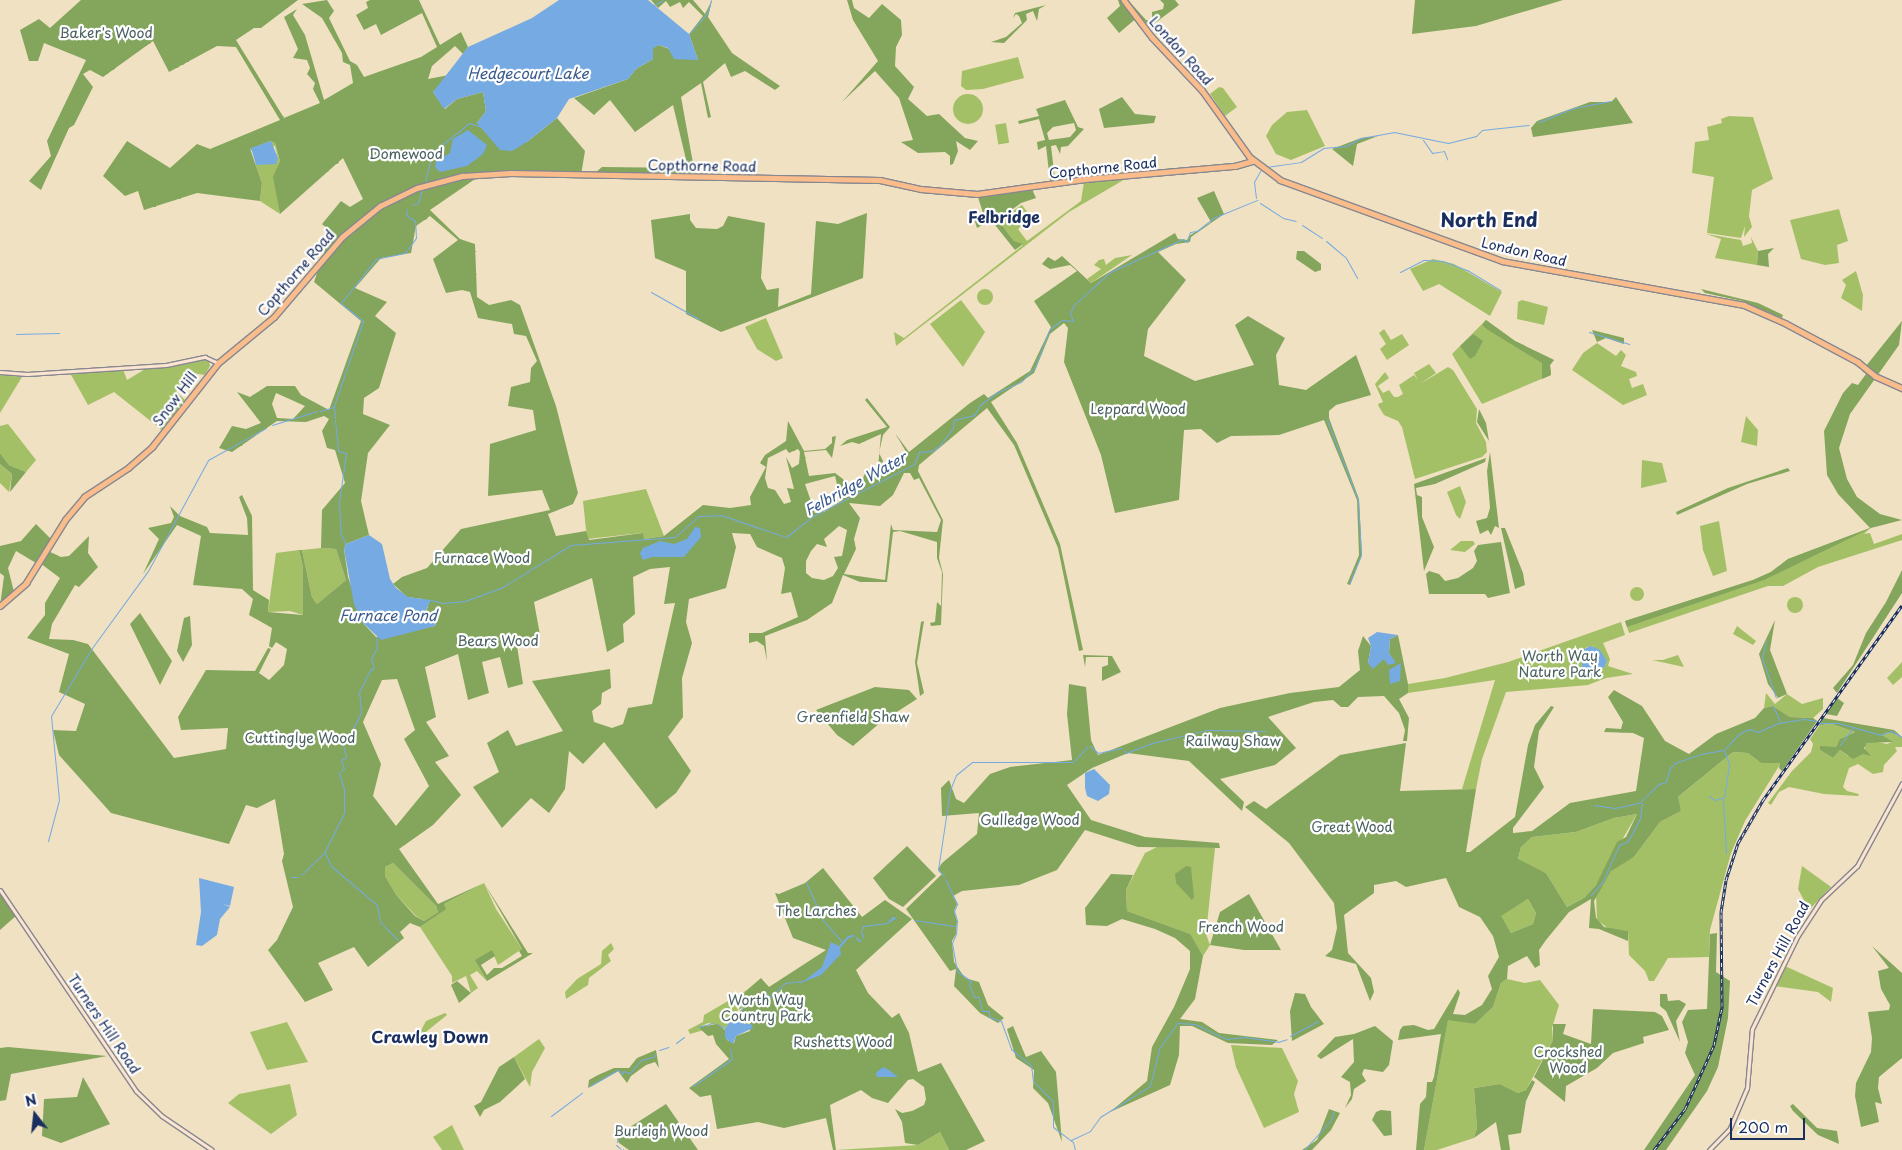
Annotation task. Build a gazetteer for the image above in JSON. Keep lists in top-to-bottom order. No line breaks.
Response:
{"streets":{"highway":["London Road","Copthorne Road","Snow Hill"],"main road":["Turners Hill Road"]},"crossings":[["London Road","Copthorne Road"],["Copthorne Road","Snow Hill"]],"districts":["Felbridge","North End","Crawley Down"],"water":["Hedgecourt Lake","Felbridge Water","Furnace Pond"],"parks":["Baker's Wood","Domewood","Leppard Wood","Furnace Wood","Bears Wood","Worth Way Nature Park","Greenfield Shaw","Cuttinglye Wood","Railway Shaw","Gulledge Wood","Great Wood","The Larches","French Wood","Worth Way Country Park","Rushetts Wood","Crockshed Wood","Burleigh Wood"],"scale_bar":"200 m","north":"top"}
